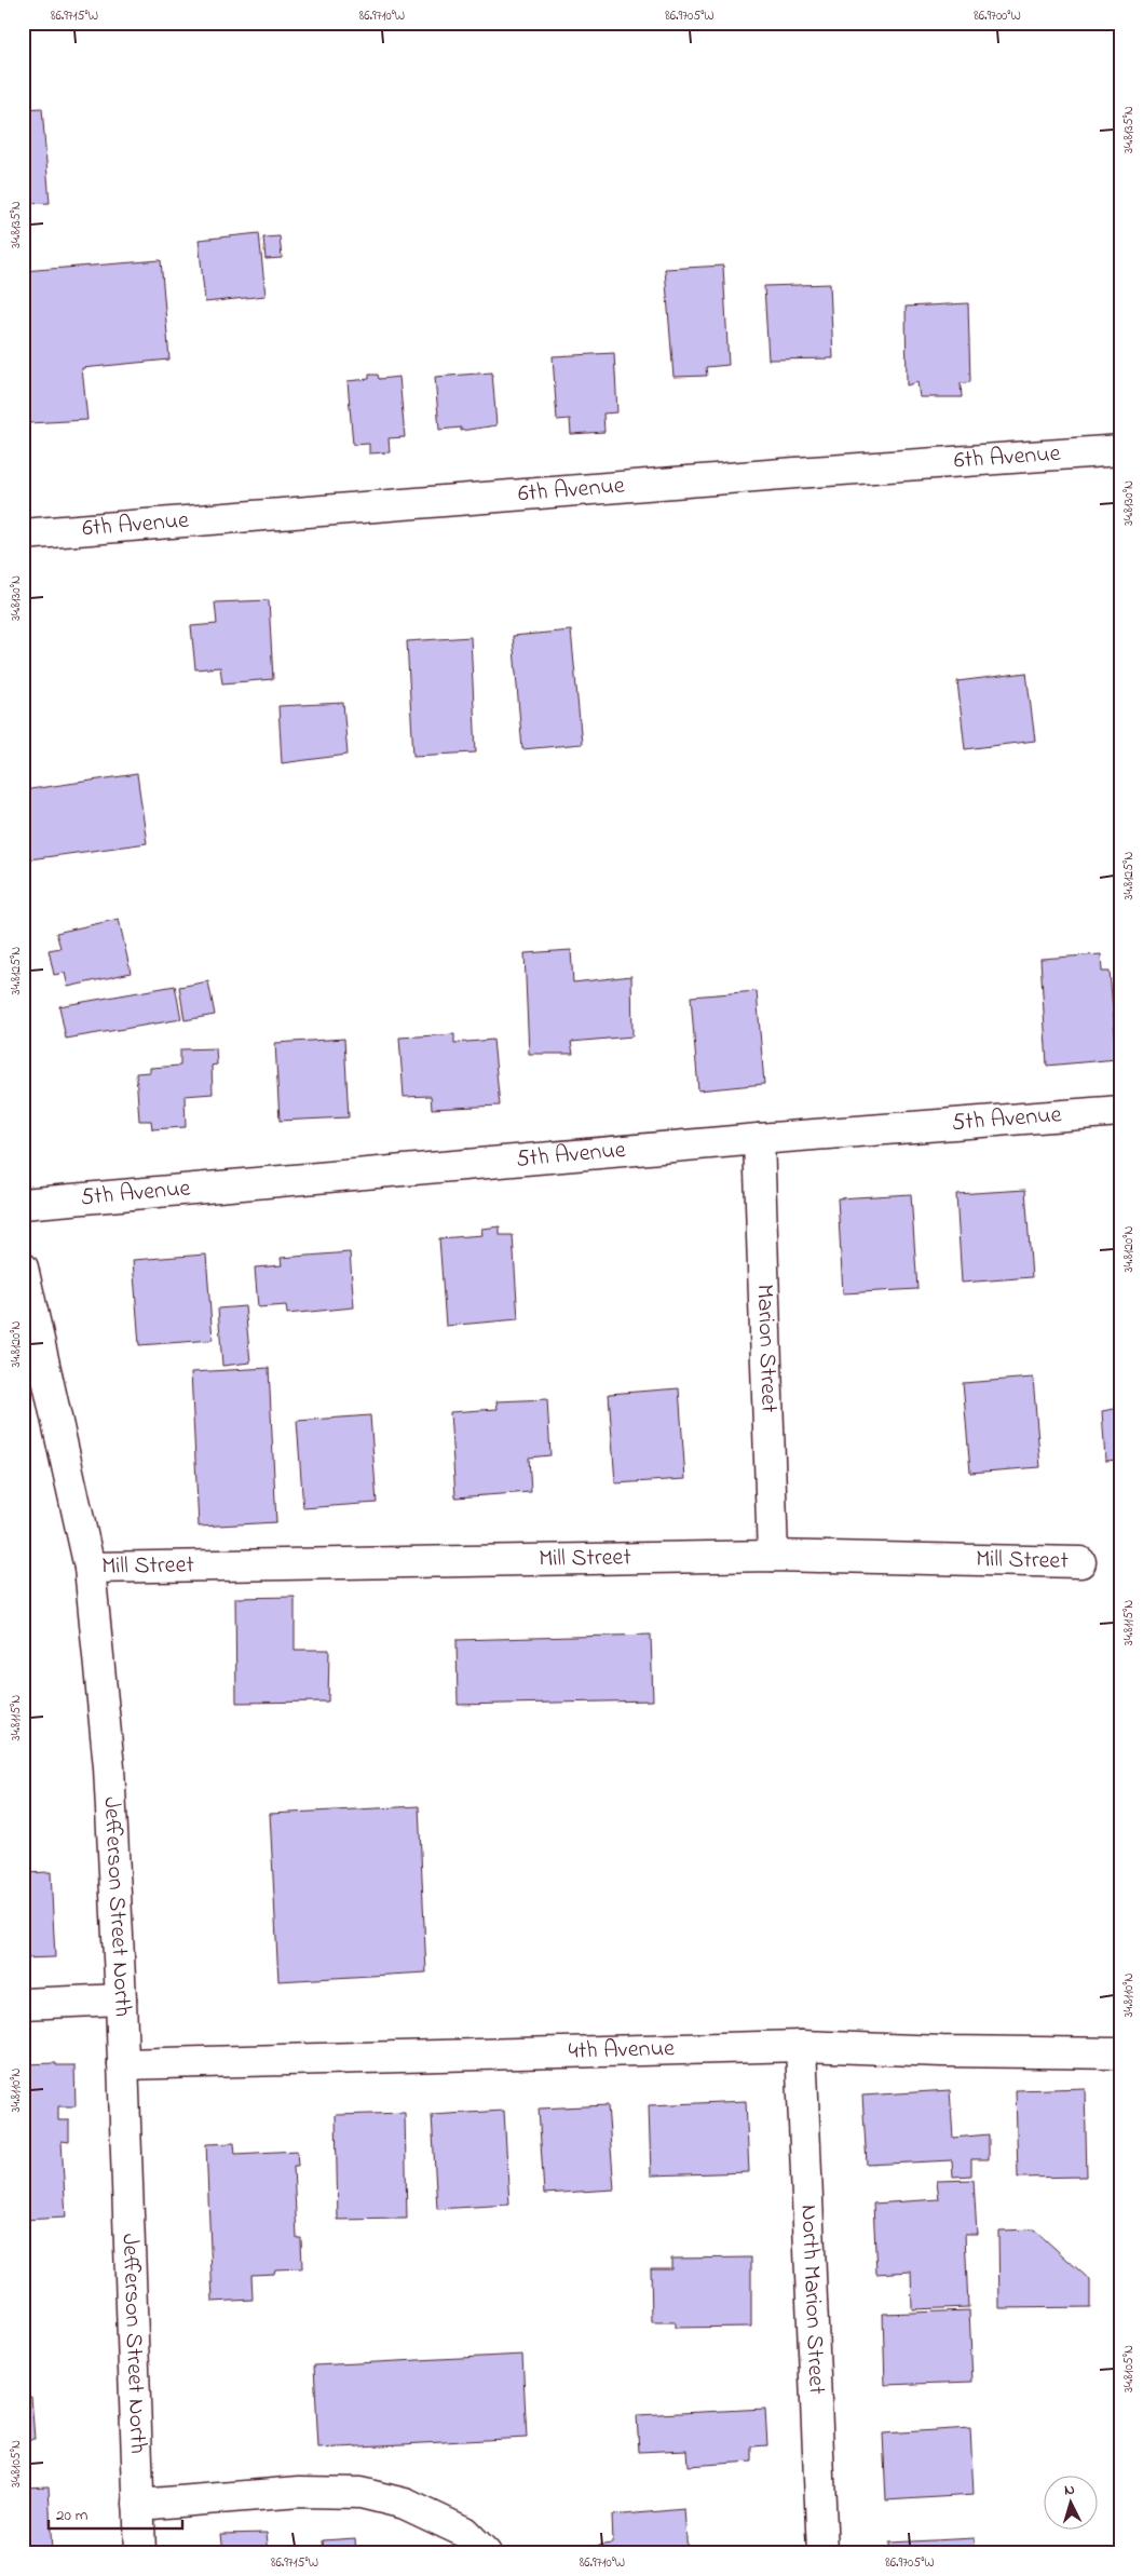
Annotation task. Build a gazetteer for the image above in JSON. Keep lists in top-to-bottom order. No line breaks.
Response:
{"streets":{"street":["6th Avenue","5th Avenue","Marion Street","Mill Street","Jefferson Street North","4th Avenue","North Marion Street"]},"crossings":[["5th Avenue","Marion Street"],["Marion Street","Mill Street"],["Mill Street","Jefferson Street North"],["Jefferson Street North","4th Avenue"],["4th Avenue","North Marion Street"]],"scale_bar":"20 m","north":"top","coordinates":["86.9715°W","86.9710°W","86.9705°W","86.9700°W","34.8135°N","34.8130°N","34.8125°N","34.8120°N","34.8115°N","34.8110°N","34.8105°N"]}
